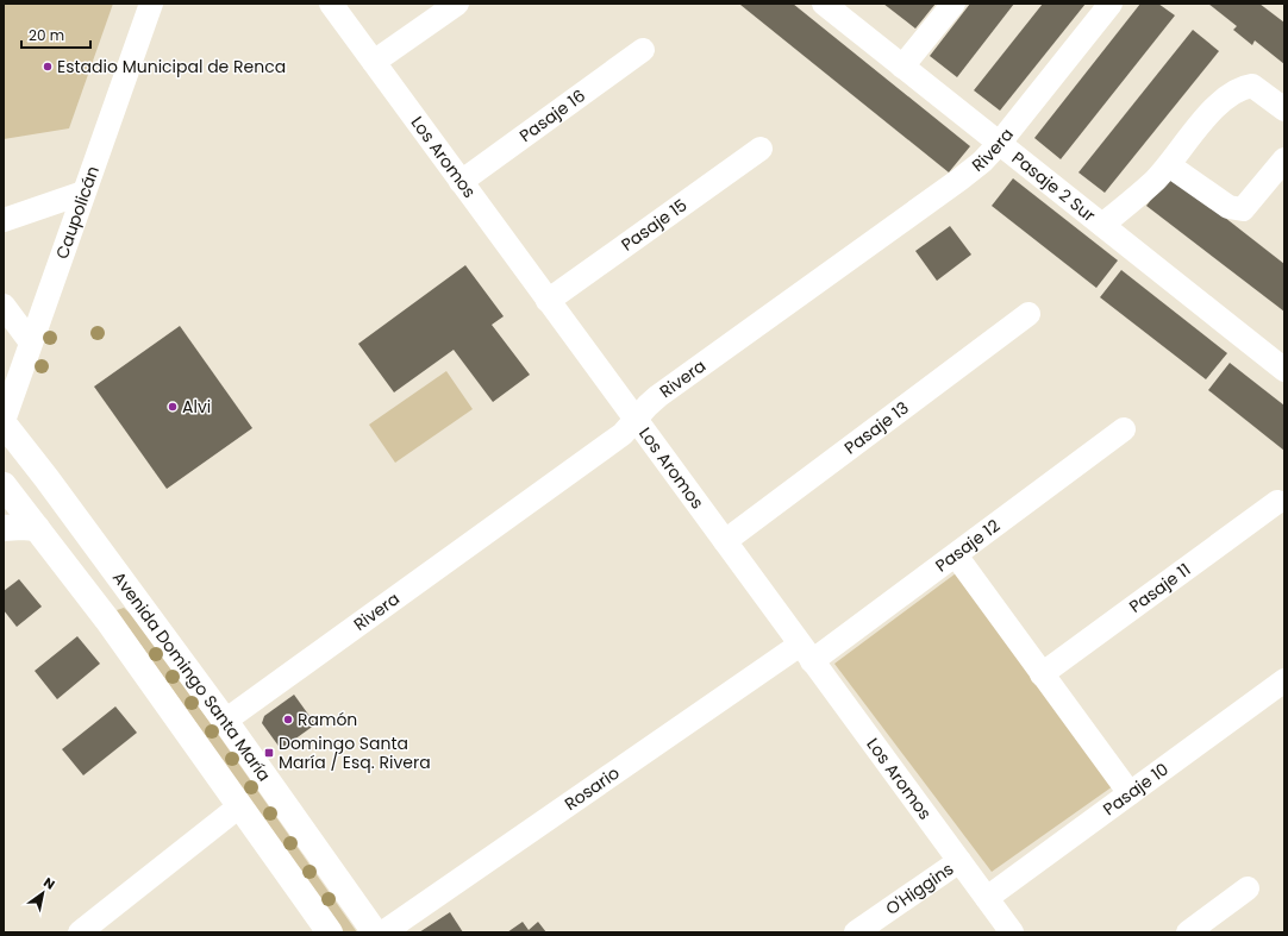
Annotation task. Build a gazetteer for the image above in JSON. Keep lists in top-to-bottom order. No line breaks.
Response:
{"streets":{"main road":["Avenida Domingo Santa María"],"street":["Pasaje 16","Rivera","Los Aromos","Pasaje 2 Sur","Caupolicán","Pasaje 15","Pasaje 13","Pasaje 12","Pasaje 11","Rosario","Pasaje 10","O'Higgins"]},"crossings":[["Pasaje 16","Los Aromos"],["Rivera","Los Aromos"],["Rivera","Pasaje 2 Sur"],["Rivera","Avenida Domingo Santa María"],["Los Aromos","Pasaje 15"],["Los Aromos","Pasaje 13"],["Los Aromos","Pasaje 12"],["Los Aromos","Rosario"],["Los Aromos","Pasaje 10"],["Los Aromos","O'Higgins"],["Caupolicán","Avenida Domingo Santa María"],["Pasaje 12","Rosario"]],"places":{"other":["Estadio Municipal de Renca","Alvi","Ramón"],"transit":["Domingo Santa María / Esq. Rivera"]},"scale_bar":"20 m","north":"top right"}
